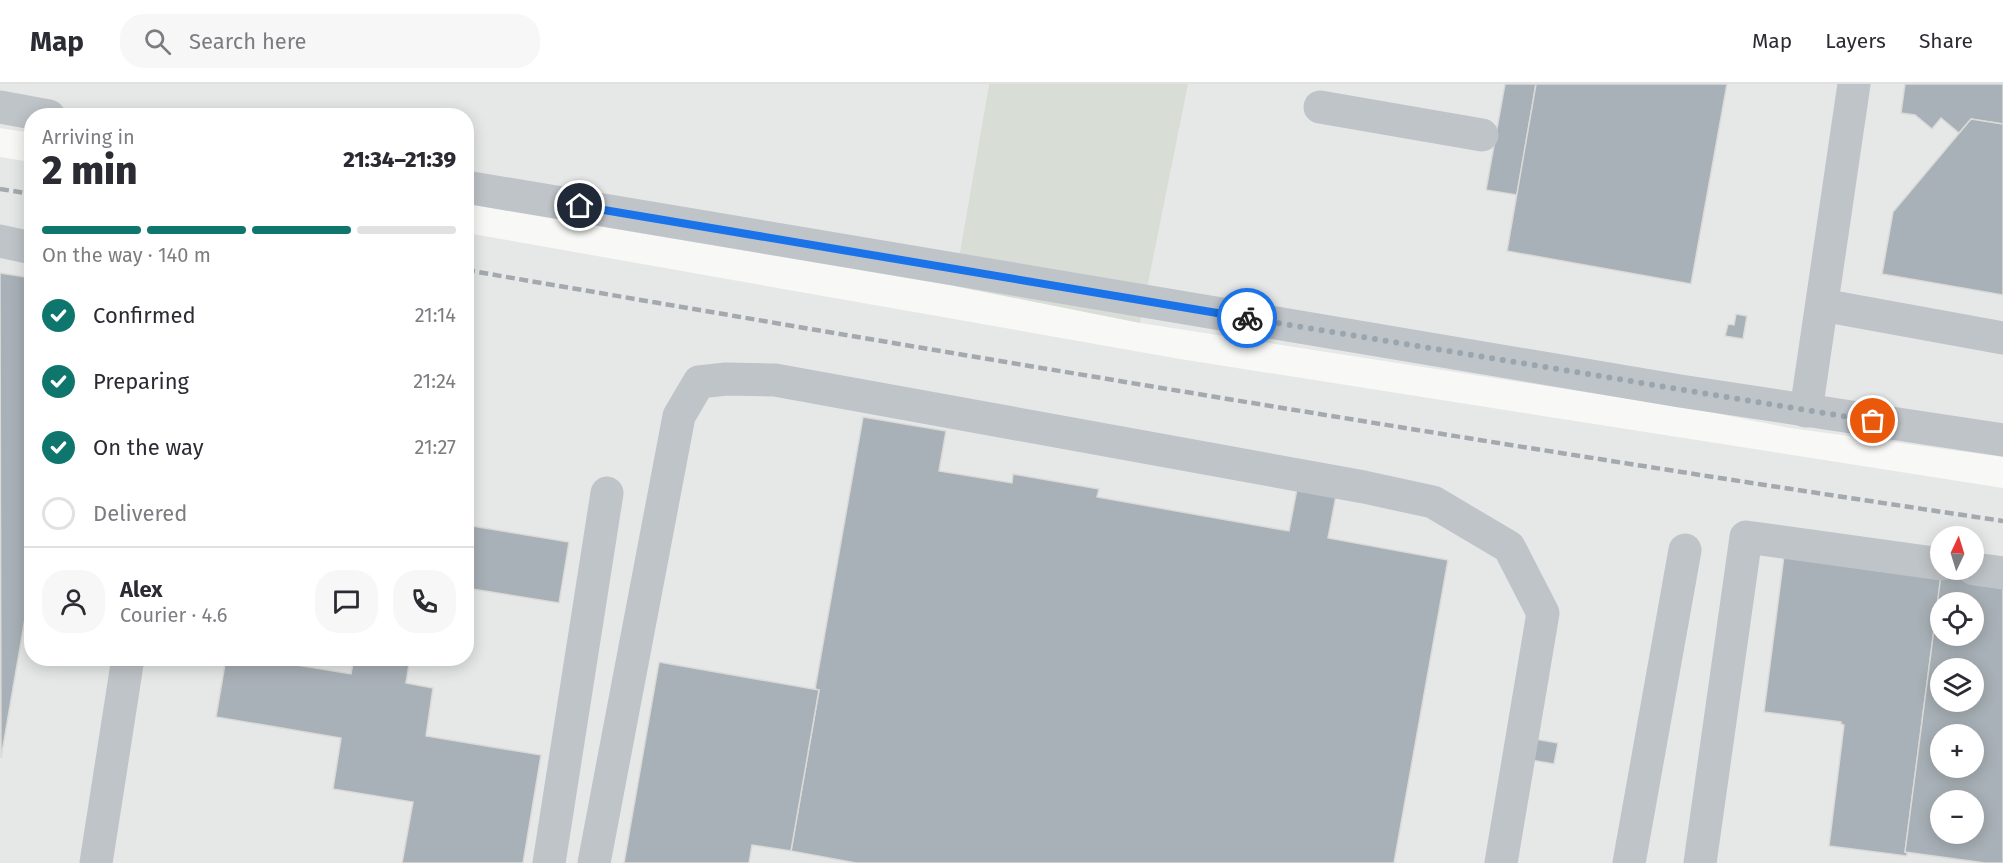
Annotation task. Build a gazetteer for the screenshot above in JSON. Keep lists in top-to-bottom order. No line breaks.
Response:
{"north":"top","page":{"header":"Map","search":"Search here","nav":["Map","Layers","Share"],"heading":["2 min","Arriving in","21:34–21:39"],"panel":["Alex","Courier · 4.6"],"bar":"On the way · 140 m","list":[["Confirmed","21:14"],["Preparing","21:24"],["On the way","21:27"],"Delivered"],"map_buttons":["+","−"]}}
